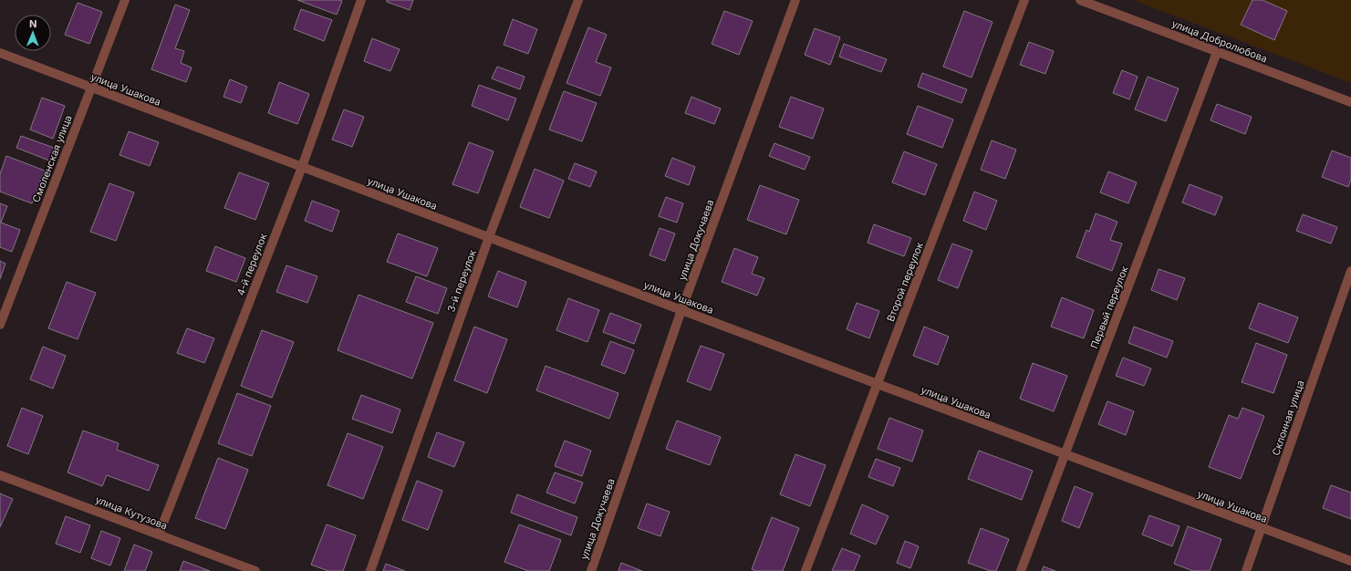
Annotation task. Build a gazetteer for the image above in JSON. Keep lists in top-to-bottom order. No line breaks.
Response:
{"streets":{"street":["улица Добролюбова","улица Ушакова","Смоленская улица","улица Докучаева","4-й переулок","3-й переулок","Второй переулок","Первый переулок","Склонная улица","улица Кутузова"]},"crossings":[["улица Добролюбова","Первый переулок"],["улица Ушакова","Смоленская улица"],["улица Ушакова","улица Докучаева"],["улица Ушакова","4-й переулок"],["улица Ушакова","3-й переулок"],["улица Ушакова","Второй переулок"],["улица Ушакова","Первый переулок"],["улица Ушакова","Склонная улица"],["4-й переулок","улица Кутузова"]],"north":"top"}
